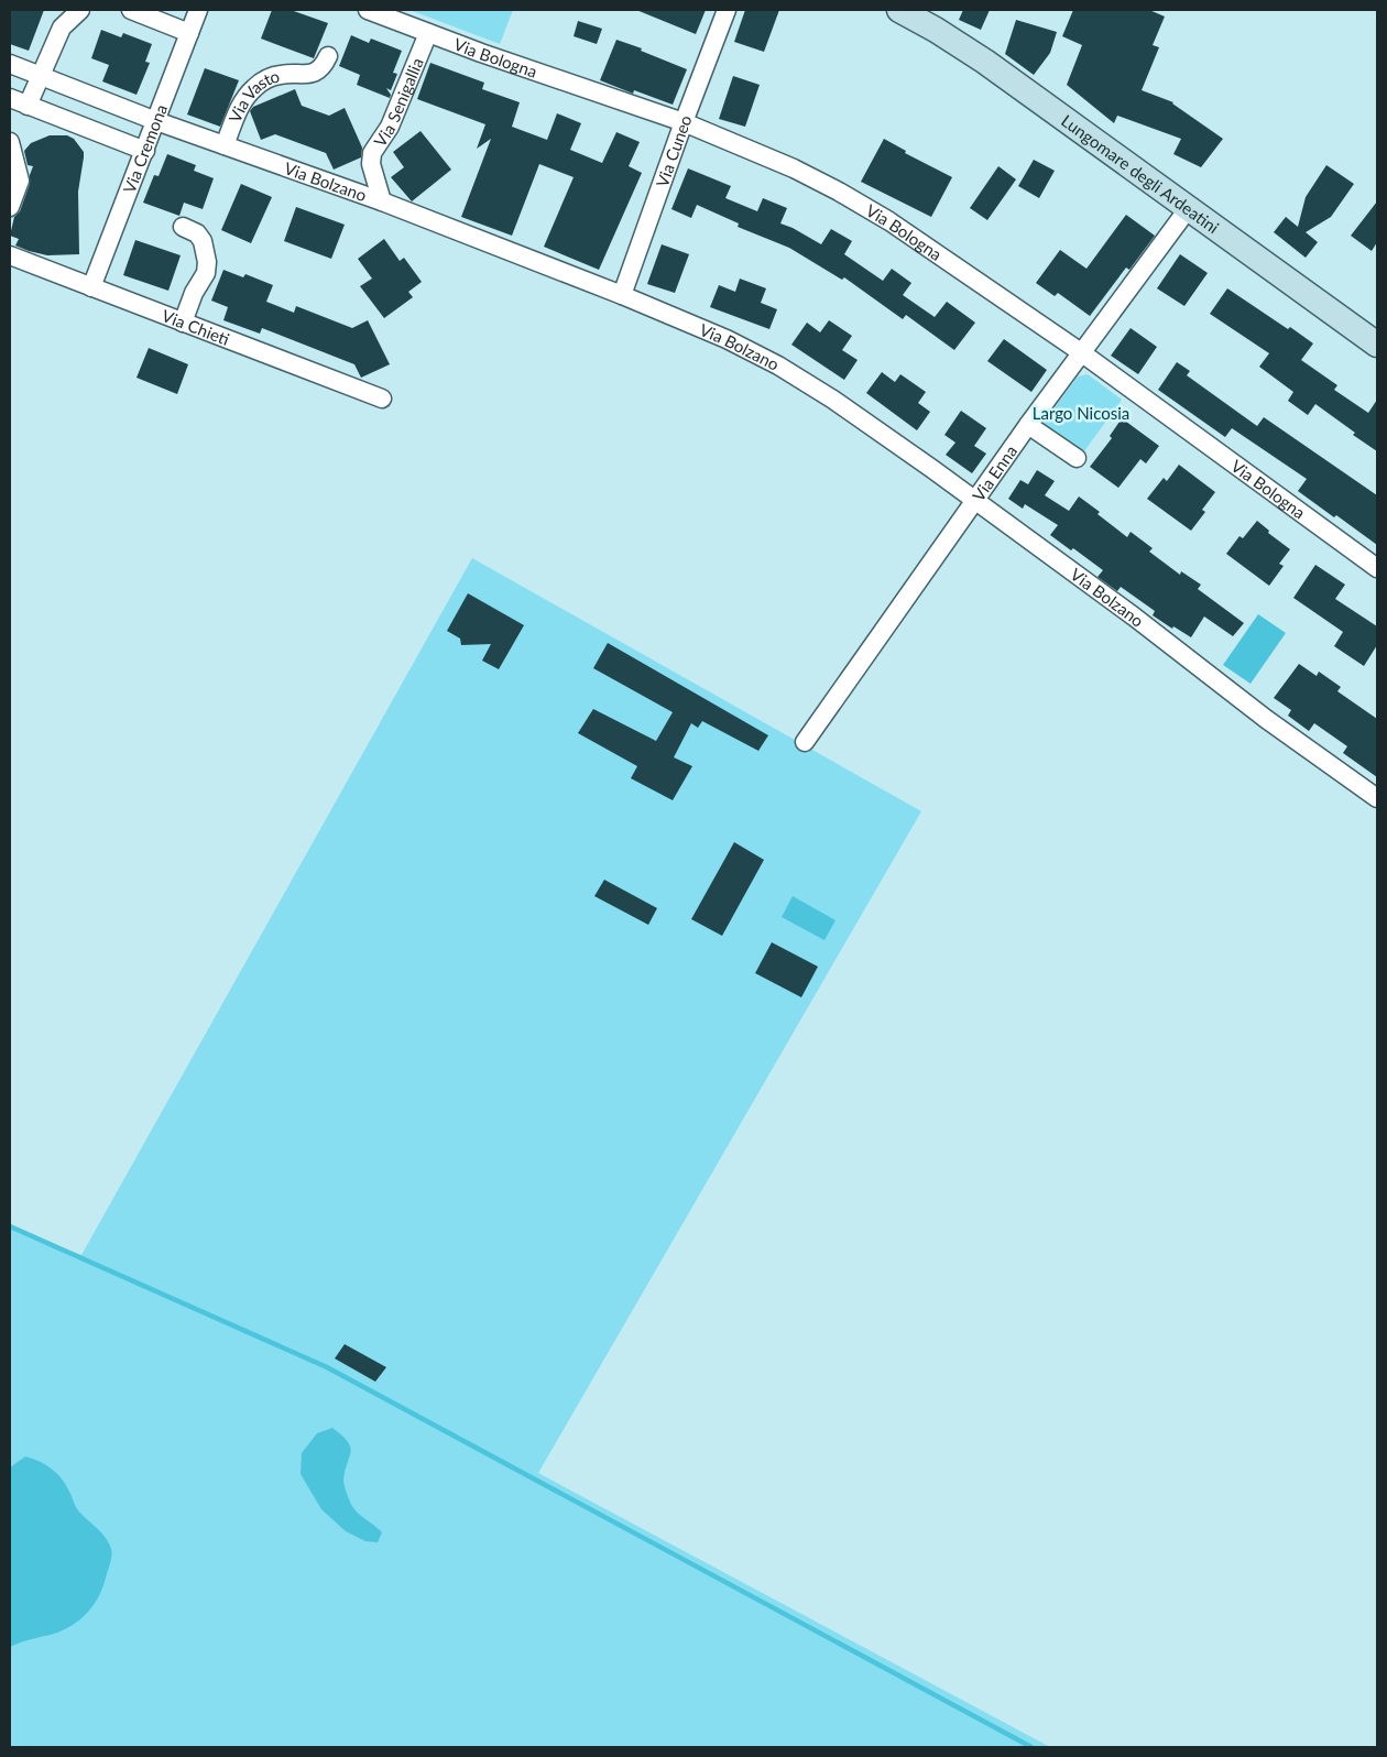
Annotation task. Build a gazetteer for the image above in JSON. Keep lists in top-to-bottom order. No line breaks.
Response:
{"streets":{"main road":["Lungomare degli Ardeatini"],"street":["Via Bologna","Via Vasto","Via Senigallia","Via Cremona","Via Cuneo","Via Bolzano","Via Chieti","Via Enna"]},"crossings":[["Via Bologna","Via Senigallia"],["Via Bologna","Via Cuneo"],["Via Bologna","Via Enna"],["Via Vasto","Via Bolzano"],["Via Senigallia","Via Bolzano"],["Via Cremona","Via Bolzano"],["Via Cremona","Via Chieti"],["Via Cuneo","Via Bolzano"],["Lungomare degli Ardeatini","Via Enna"],["Via Bolzano","Via Enna"]],"parks":["Largo Nicosia"]}
